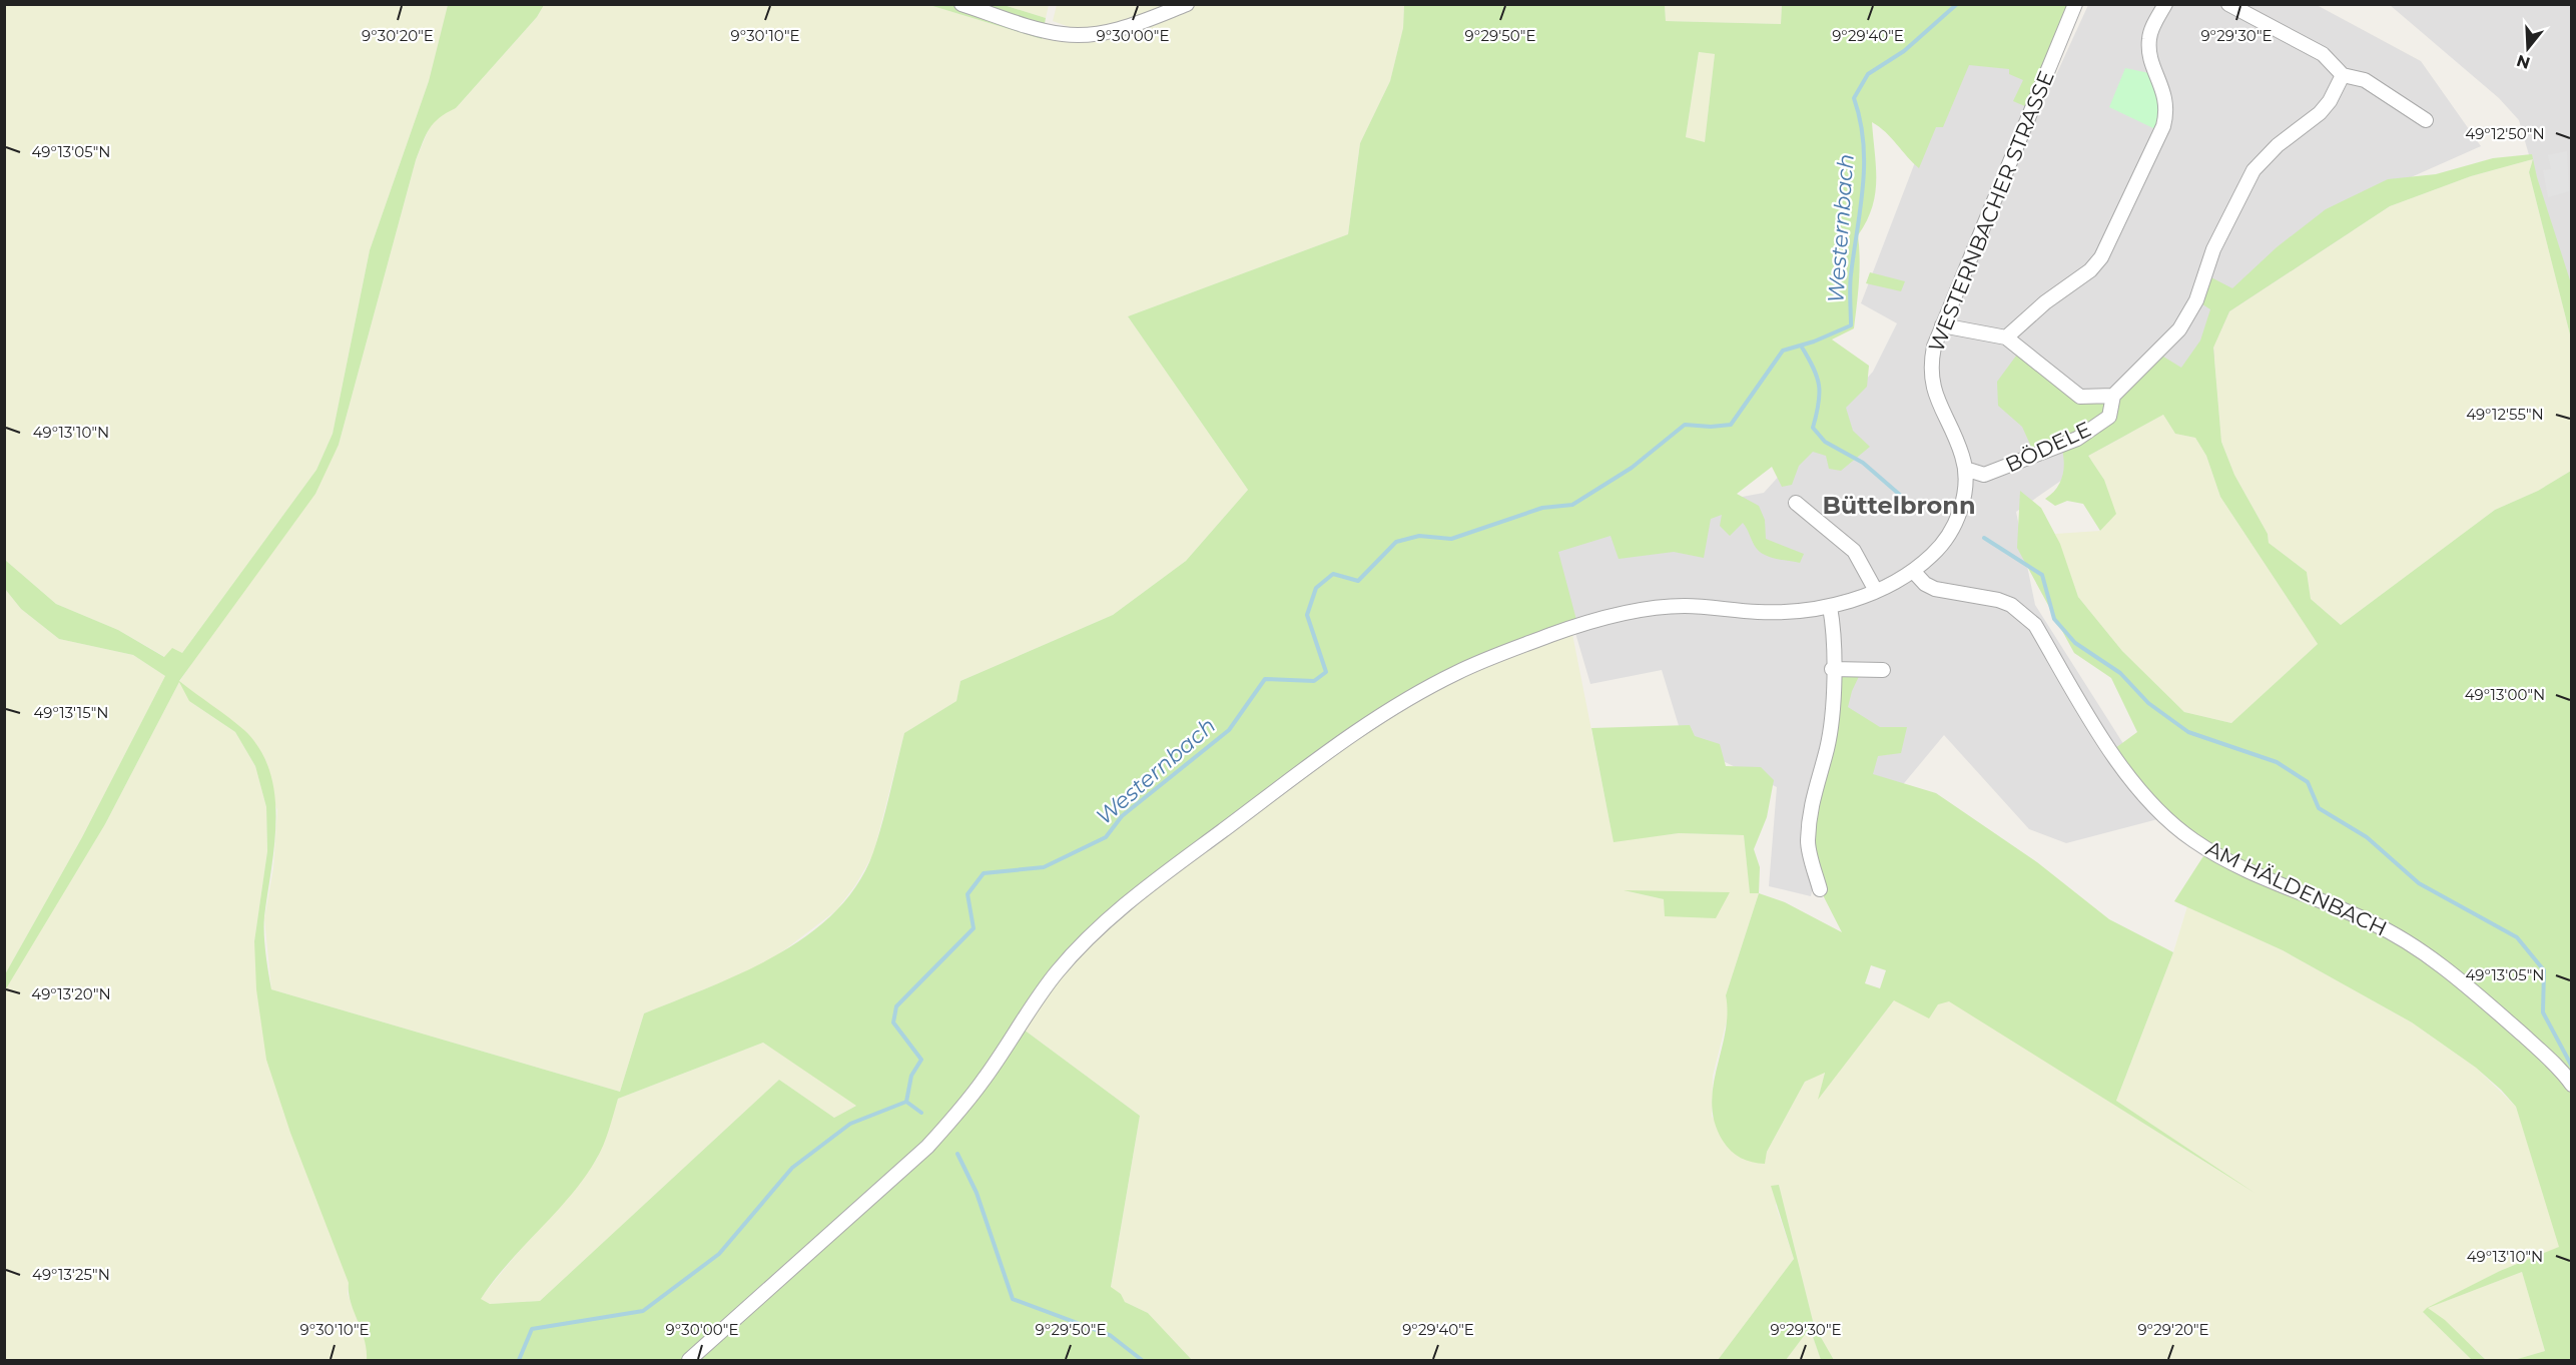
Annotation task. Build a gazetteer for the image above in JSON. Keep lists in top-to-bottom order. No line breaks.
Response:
{"streets":{"street":["WESTERNBACHER STRASSE","BÖDELE","AM HÄLDENBACH"]},"crossings":[["WESTERNBACHER STRASSE","BÖDELE"],["WESTERNBACHER STRASSE","AM HÄLDENBACH"]],"districts":["Büttelbronn"],"water":["Westernbach"],"north":"bottom","coordinates":["9°30'20\"E","9°30'10\"E","9°30'00\"E","9°29'50\"E","9°29'40\"E","9°29'30\"E","49°12'50\"N","49°13'05\"N","49°12'55\"N","49°13'10\"N","49°13'00\"N","49°13'15\"N","49°13'20\"N","49°13'25\"N","9°29'20\"E"]}
